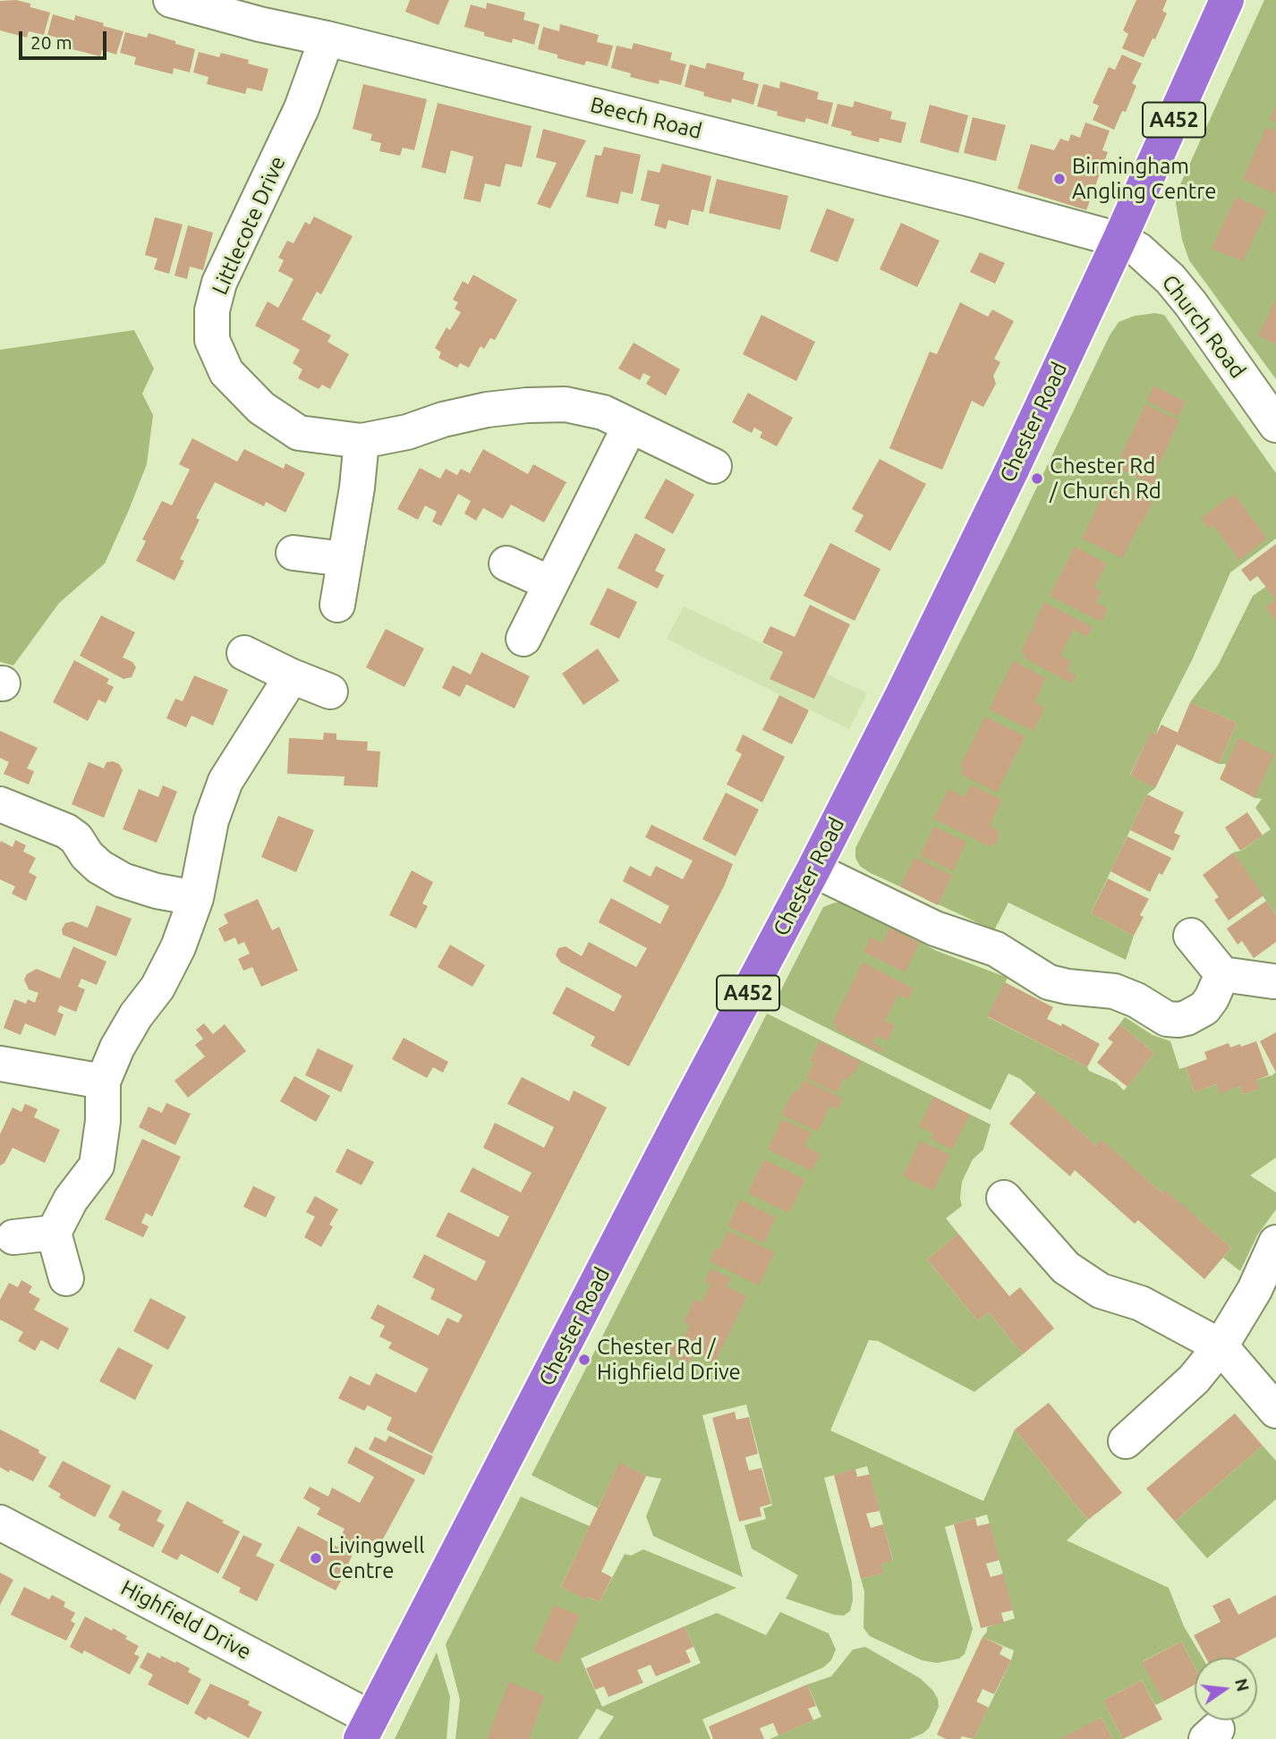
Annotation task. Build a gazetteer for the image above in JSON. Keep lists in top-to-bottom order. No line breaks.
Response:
{"streets":{"highway":["A452","Chester Road"],"street":["Beech Road","Littlecote Drive","Church Road","Highfield Drive"]},"crossings":[["Beech Road","Littlecote Drive"],["Beech Road","Church Road"],["Beech Road","Chester Road"],["Church Road","Chester Road"],["Chester Road","Highfield Drive"]],"places":["Birmingham Angling Centre","Chester Rd / Church Rd","Chester Rd / Highfield Drive","Livingwell Centre"],"scale_bar":"20 m","north":"right"}
